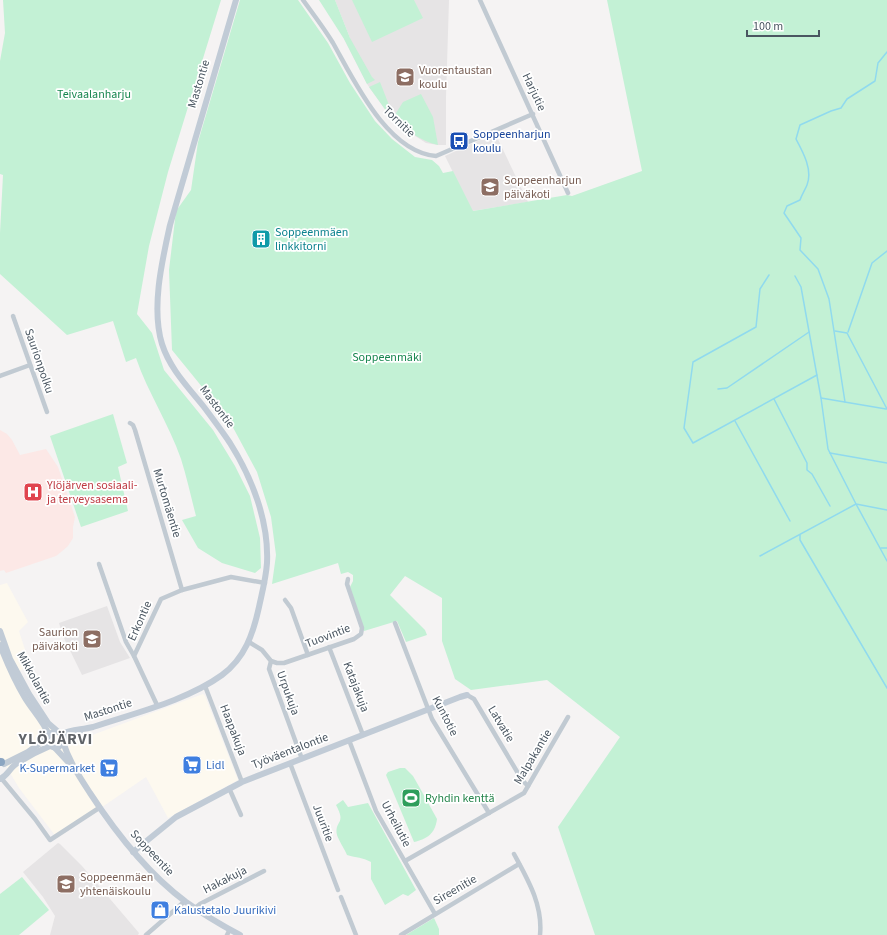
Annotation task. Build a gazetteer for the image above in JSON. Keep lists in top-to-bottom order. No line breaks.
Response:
{"streets":{"main road":["Mastontie","Mikkolantie","Työväentalontie","Soppeentie"],"street":["Harjutie","Tornitie","Saurionpolku","Murtomäentie","Erkontie","Tuovintie","Katajakuja","Urpukuja","Kuntotie","Latvatie","Haapakuja","Malpakantie","Juuritie","Urheilutie","Hakakuja","Sireenitie"]},"crossings":[["Mastontie","Erkontie"],["Mastontie","Mikkolantie"],["Mastontie","Urpukuja"],["Mastontie","Haapakuja"],["Mastontie","Soppeentie"],["Harjutie","Tornitie"],["Murtomäentie","Erkontie"],["Tuovintie","Katajakuja"],["Tuovintie","Urpukuja"],["Mikkolantie","Soppeentie"],["Katajakuja","Työväentalontie"],["Urpukuja","Työväentalontie"],["Kuntotie","Työväentalontie"],["Kuntotie","Malpakantie"],["Latvatie","Työväentalontie"],["Latvatie","Malpakantie"],["Haapakuja","Työväentalontie"],["Työväentalontie","Juuritie"],["Työväentalontie","Urheilutie"],["Työväentalontie","Soppeentie"],["Malpakantie","Urheilutie"],["Urheilutie","Sireenitie"],["Soppeentie","Hakakuja"]],"districts":["YLÖJÄRVI"],"parks":["Teivaalanharju","Soppeenmäki"],"places":{"school or university":["Vuorentaustan koulu","Soppeenharjun päiväkoti","Saurion päiväkoti","Soppeenmäen yhtenäiskoulu"],"bus stop":["Soppeenharjun koulu"],"building":["Soppeenmäen linkkitorni"],"hospital":["Ylöjärven sosiaali- ja terveysasema"],"supermarket":["Lidl","K-Supermarket"],"sports":["Ryhdin kenttä"],"shop":["Kalustetalo Juurikivi"]},"scale_bar":"100 m"}
